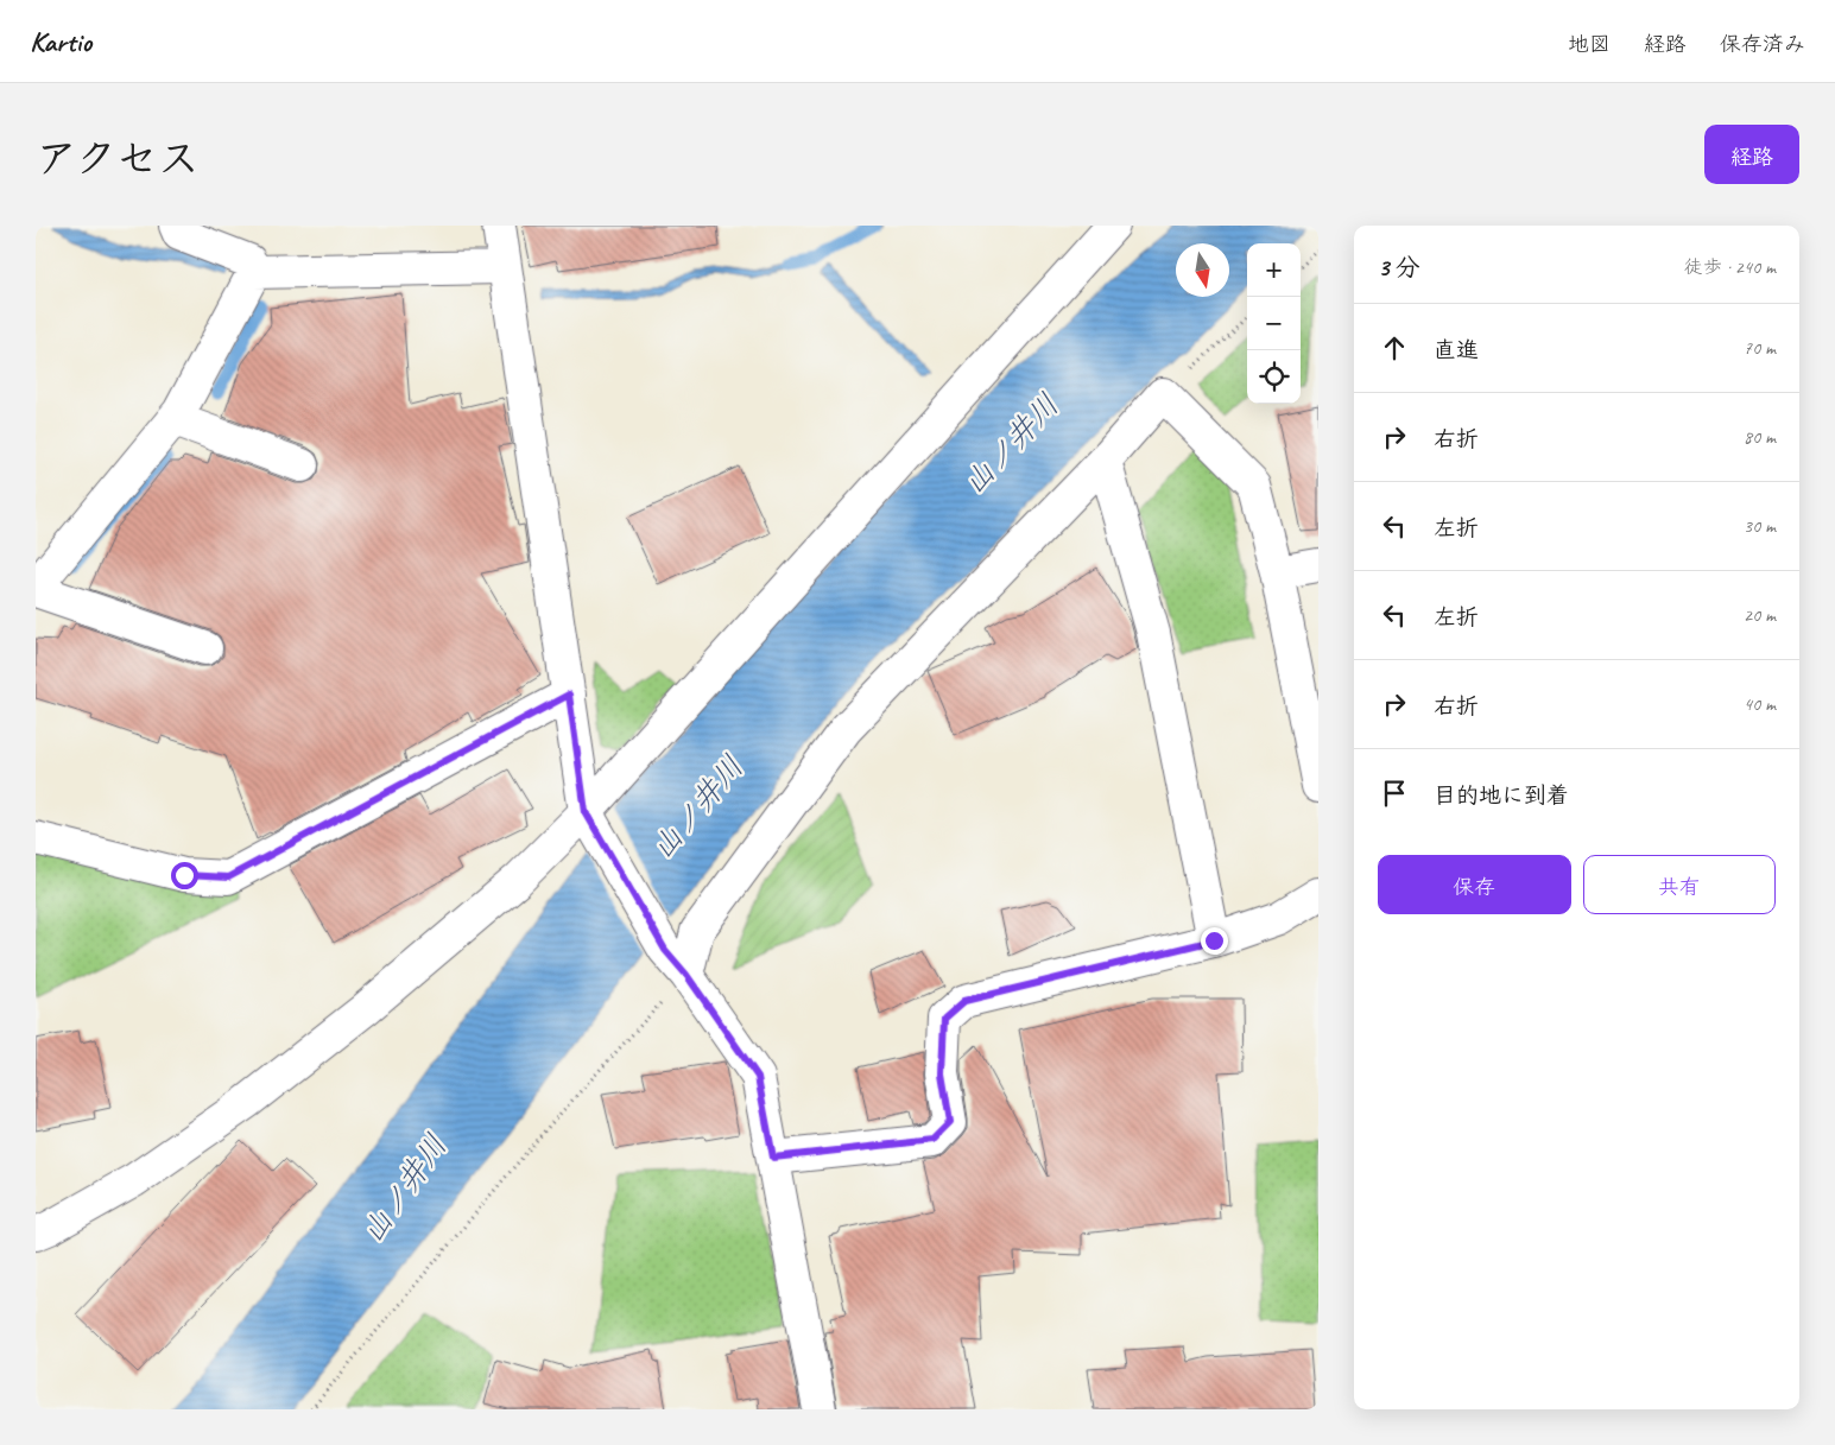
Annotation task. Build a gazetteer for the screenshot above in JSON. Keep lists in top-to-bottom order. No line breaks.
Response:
{"water":["山ノ井川"],"north":"bottom","page":{"header":"Kartio","nav":["地図","経路","保存済み"],"title":"アクセス","buttons":["経路",["保存","共有"]],"heading":["3 分","徒歩 · 240 m"],"map_buttons":["+","−"],"list":[["直進","70 m"],["右折","80 m"],["左折","30 m"],["左折","20 m"],["右折","40 m"],"目的地に到着"]}}
